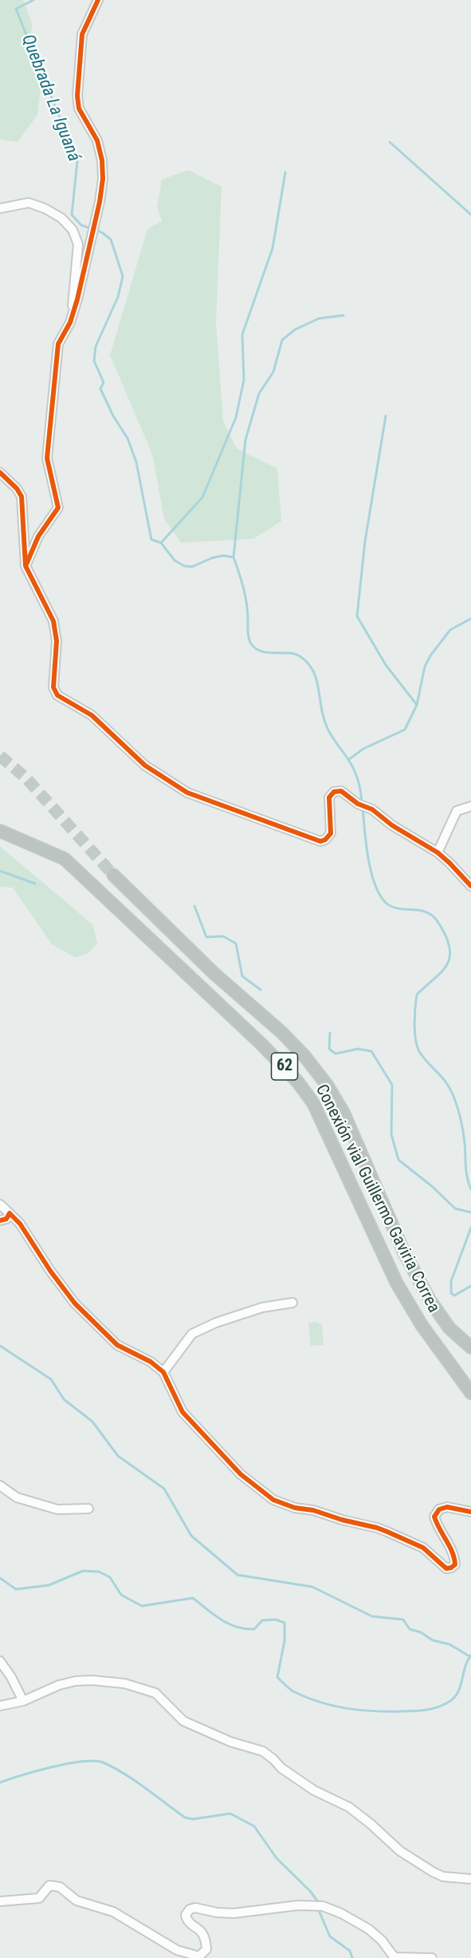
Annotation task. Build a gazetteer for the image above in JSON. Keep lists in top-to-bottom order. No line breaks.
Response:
{"streets":{"highway":["62","Conexión vial Guillermo Gaviria Correa"]},"water":["Quebrada La Iguaná"]}
